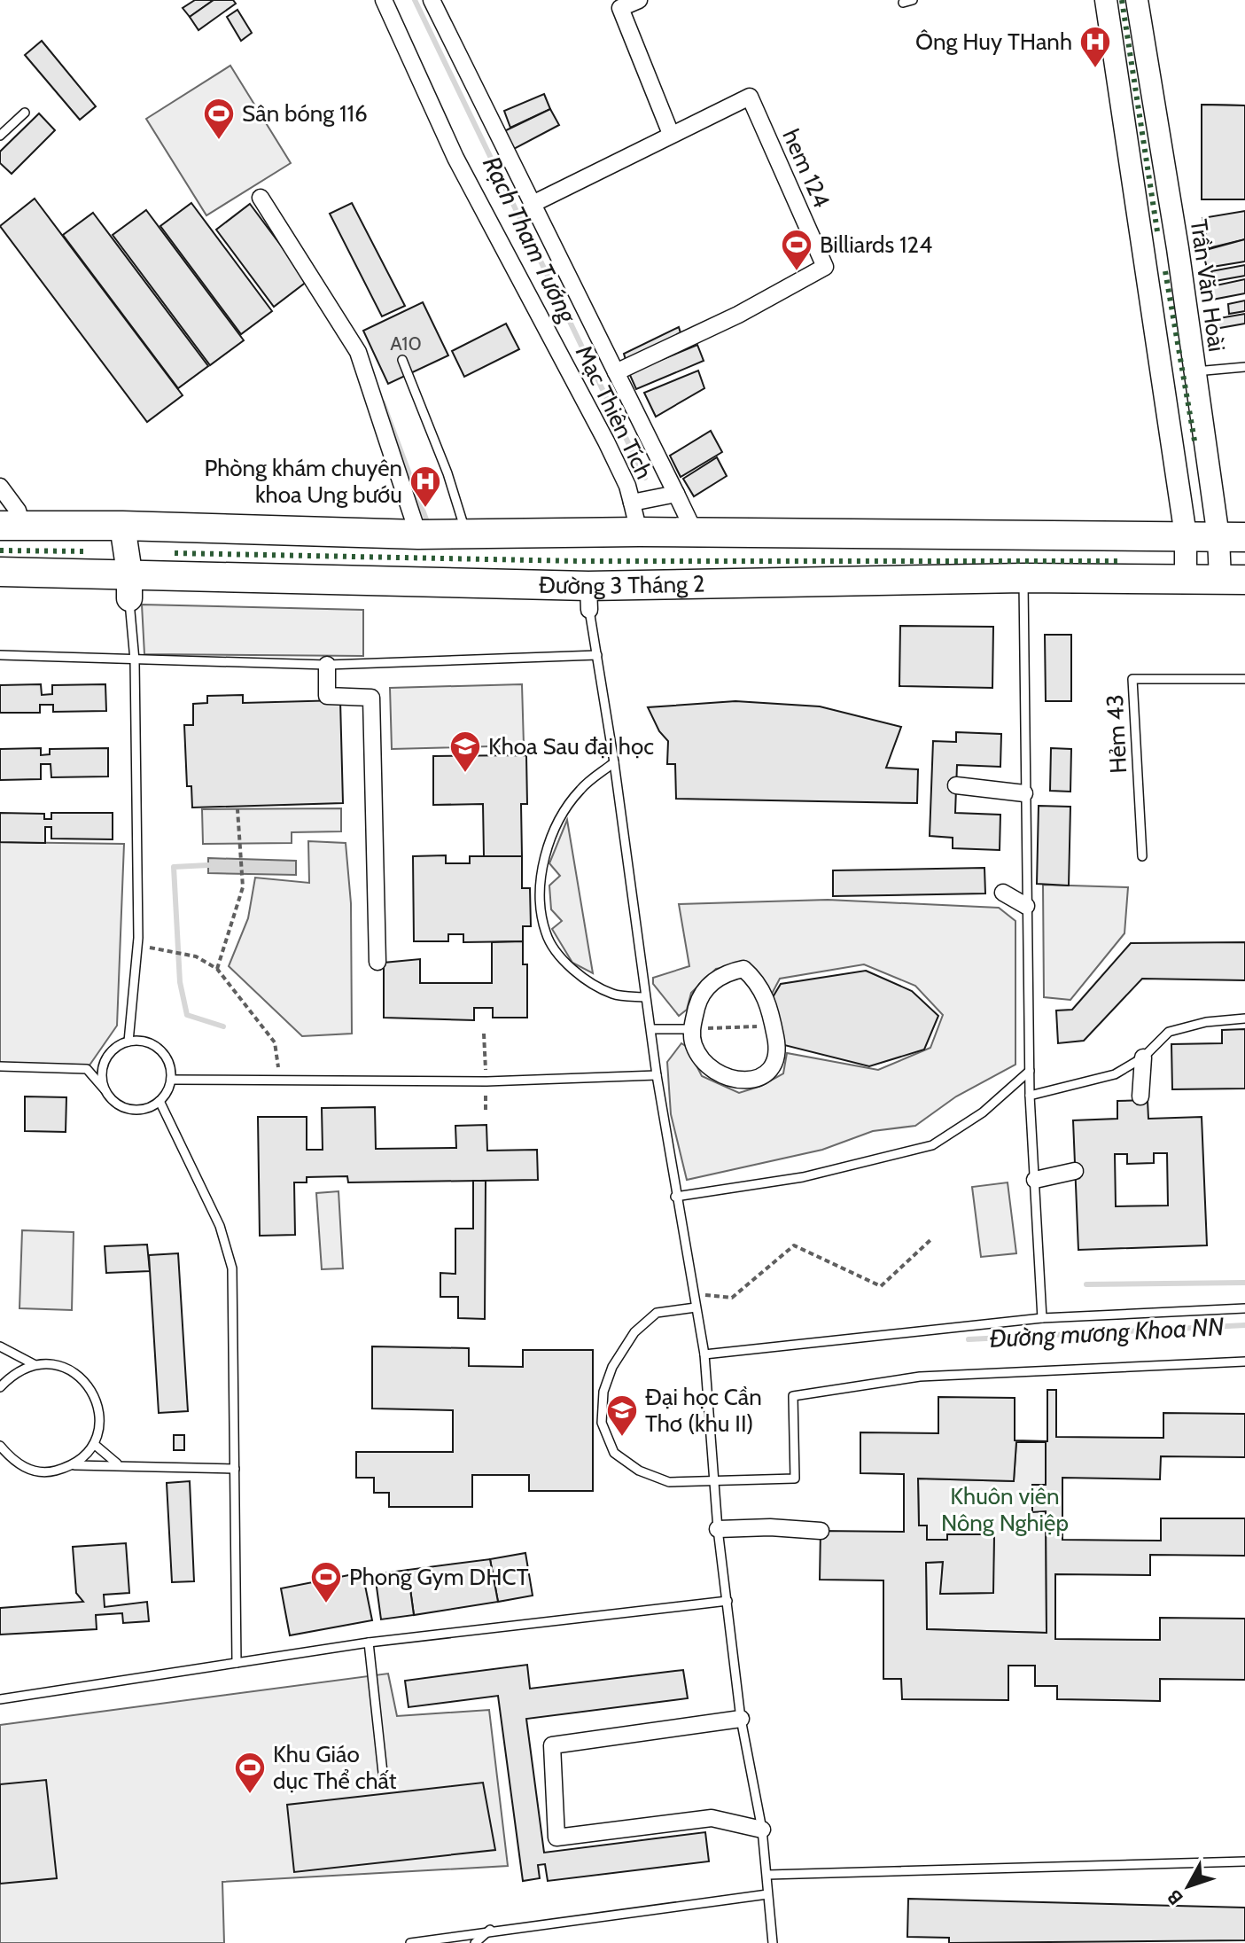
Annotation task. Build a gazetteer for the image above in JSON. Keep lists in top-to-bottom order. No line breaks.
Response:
{"streets":{"highway":["Đường 3 Tháng 2"],"main road":["Trần Văn Hoài"],"street":["hem 124","Mạc Thiên Tích"],"lane":["Hẻm 43"]},"crossings":[["hem 124","Mạc Thiên Tích"],["Trần Văn Hoài","Đường 3 Tháng 2"]],"water":["Rạch Tham Tướng","Đường mương Khoa NN"],"parks":["Khuôn viên Nông Nghiệp"],"places":{"hospital":["Ông Huy THanh","Phòng khám chuyên khoa Ung bướu"],"sports":["Sân bóng 116","Billiards 124","Phong Gym DHCT","Khu Giáo dục Thể chất"],"school or university":["Khoa Sau đại học","Đại học Cần Thơ (khu II)"]},"house_numbers":["A10"],"north":"bottom left"}
